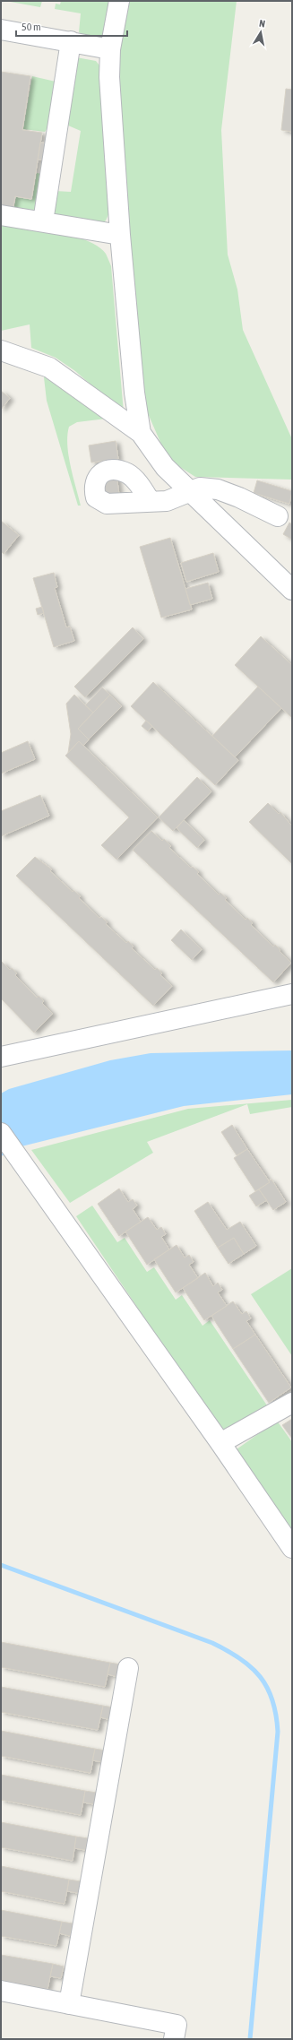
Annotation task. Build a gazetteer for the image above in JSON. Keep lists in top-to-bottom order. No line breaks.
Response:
{"scale_bar":"50 m","north":"top"}
